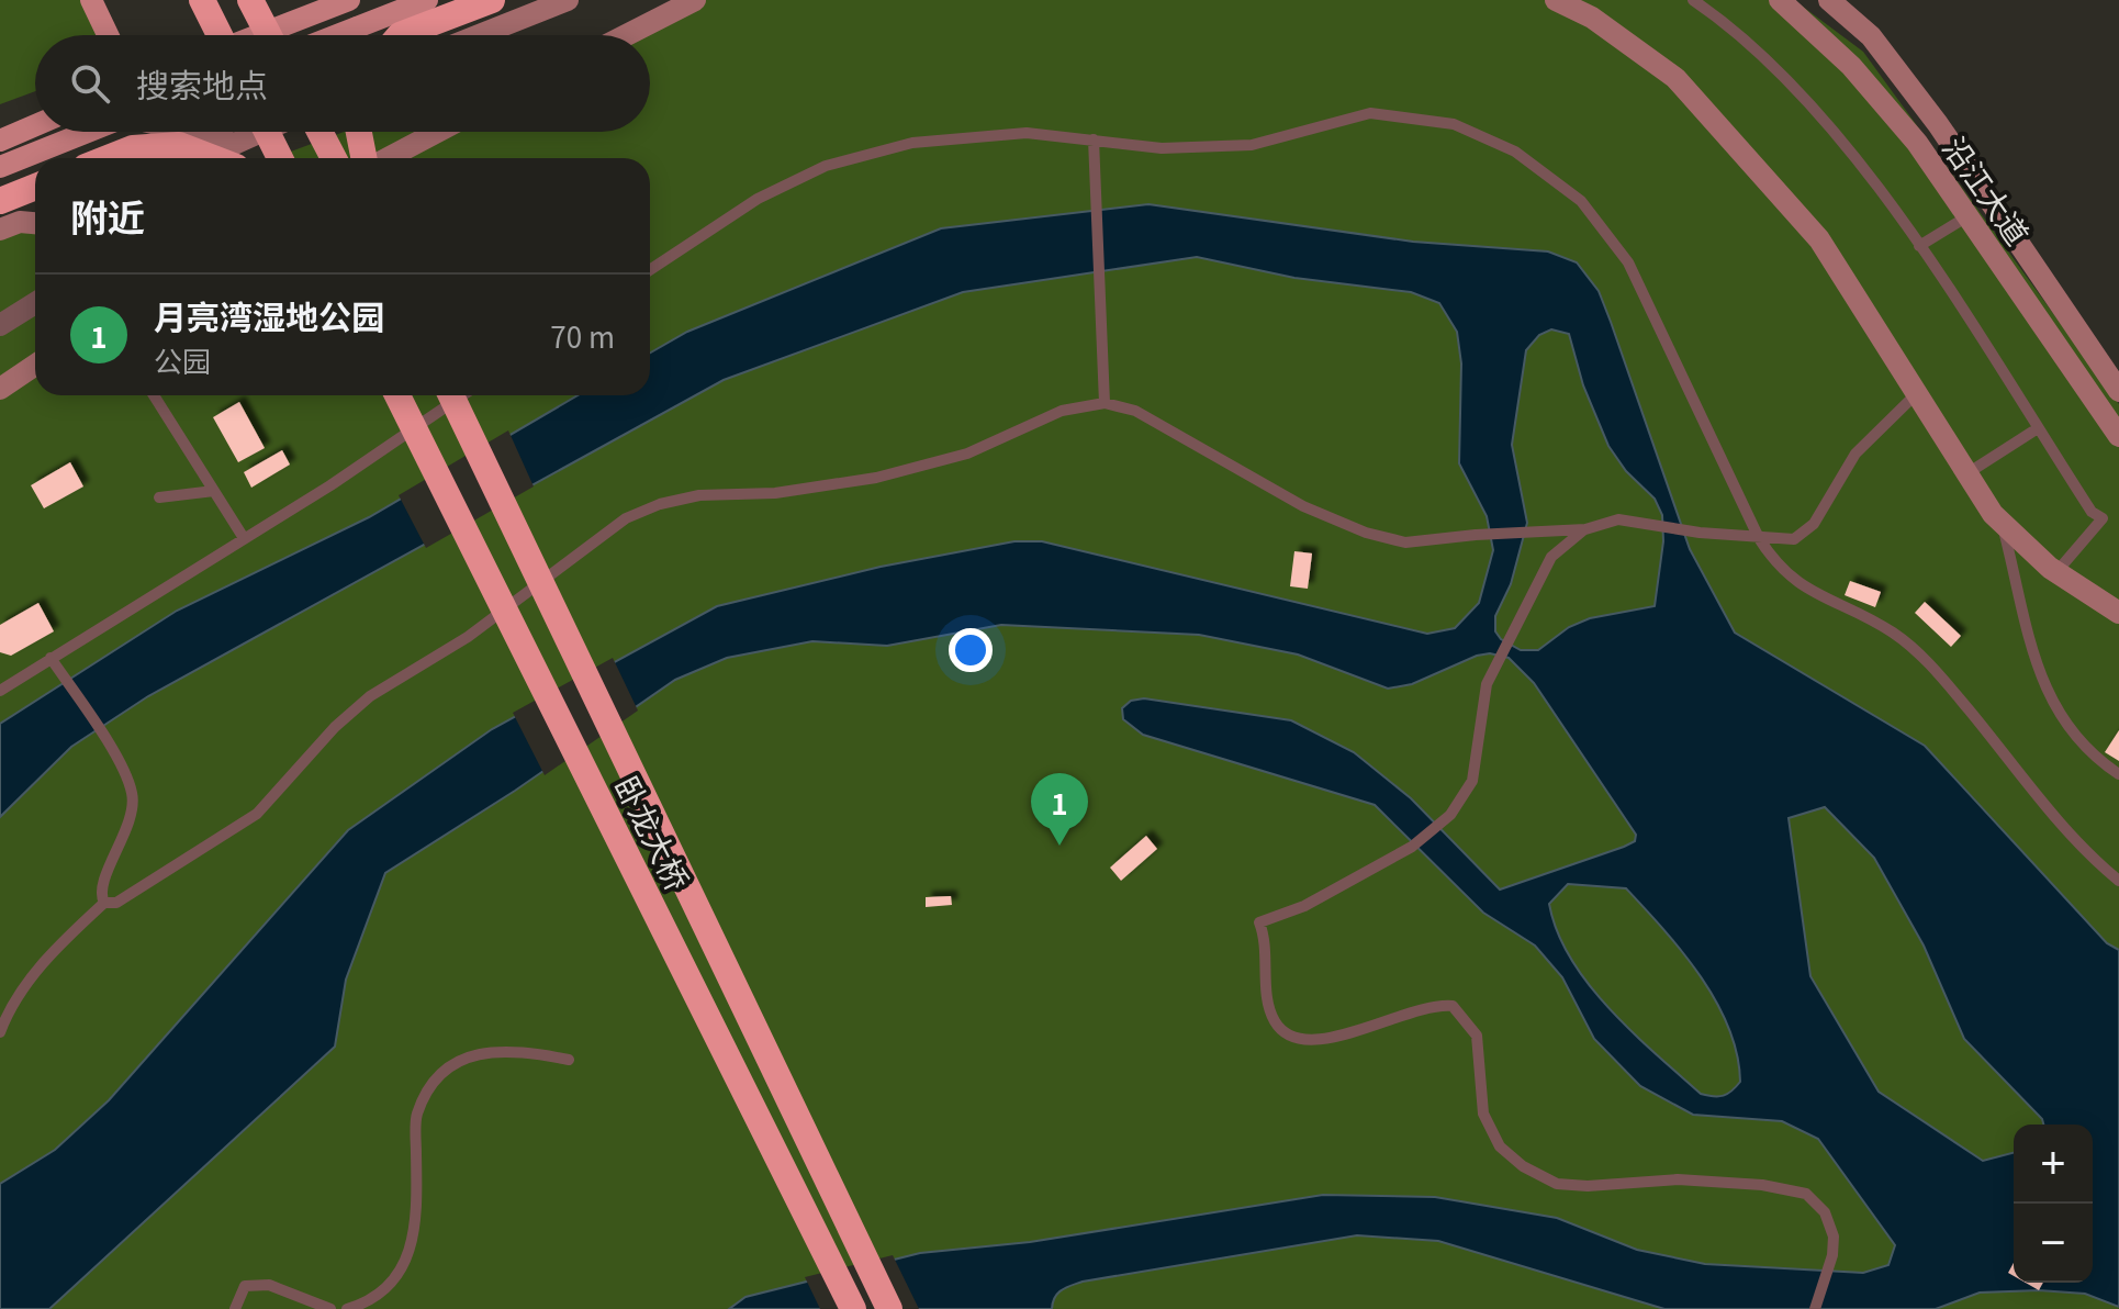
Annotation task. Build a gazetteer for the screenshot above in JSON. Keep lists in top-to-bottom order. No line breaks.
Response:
{"streets":{"highway":["卧龙大桥"],"street":["沿江大道"]},"page":{"search":"搜索地点","heading":"附近","list":[{"mark":"1","name":"月亮湾湿地公园","note":"公园","value":"70 m"}],"pins":"1","map_buttons":["+","−"]}}
